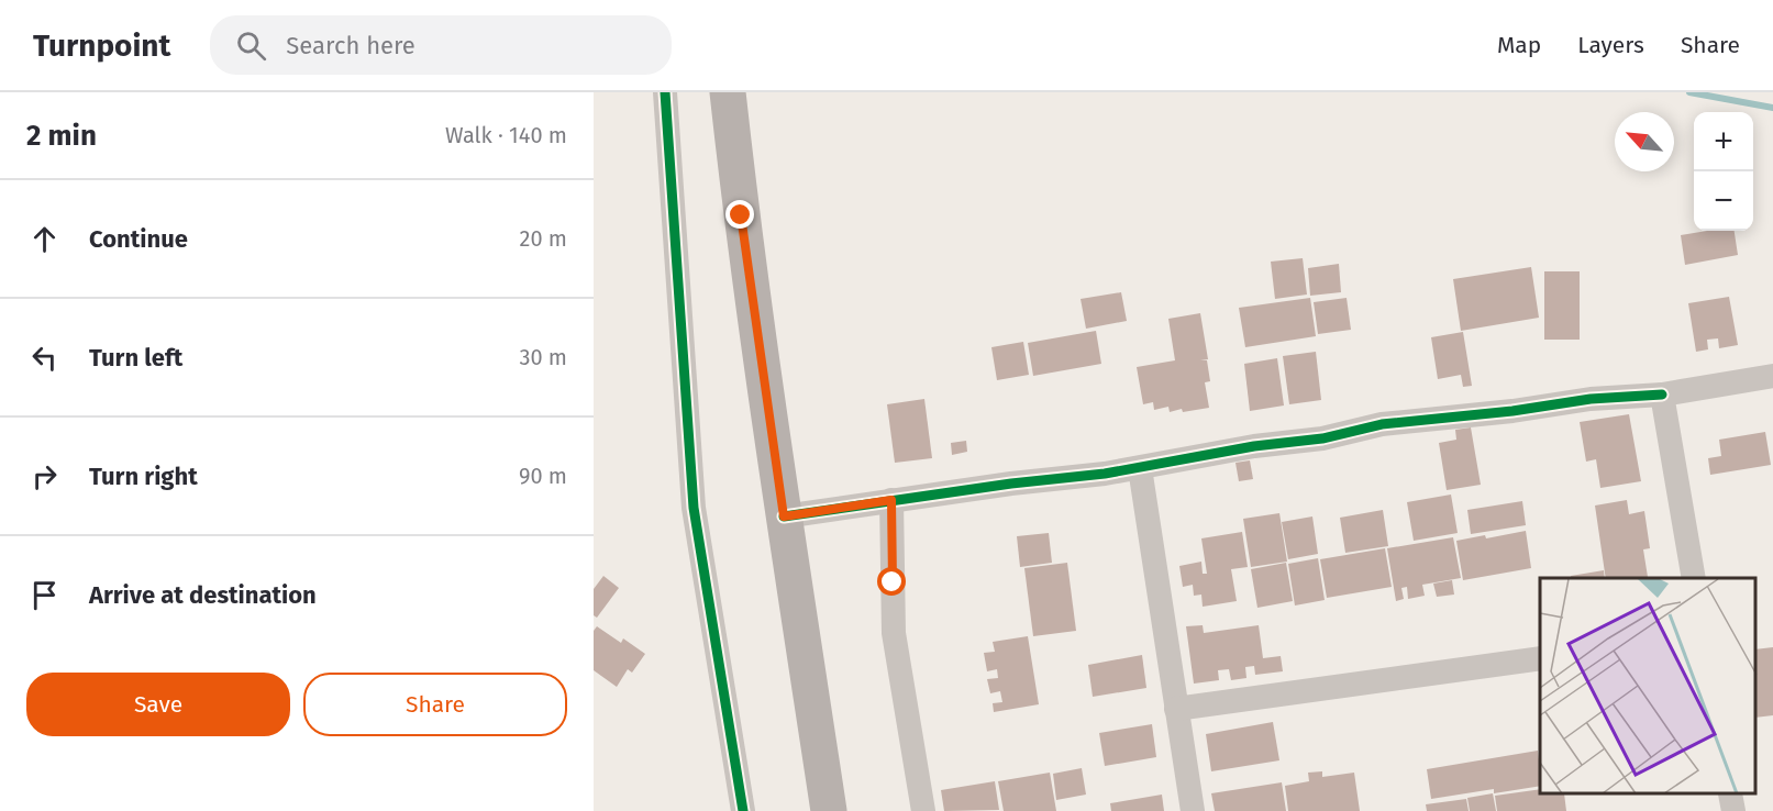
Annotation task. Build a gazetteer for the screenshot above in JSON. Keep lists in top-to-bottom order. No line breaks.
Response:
{"north":"top left","page":{"header":"Turnpoint","search":"Search here","nav":["Map","Layers","Share"],"heading":["2 min","Walk · 140 m"],"map_buttons":["+","−"],"list":[["Continue","20 m"],["Turn left","30 m"],["Turn right","90 m"],"Arrive at destination"],"buttons":["Save","Share"]}}
